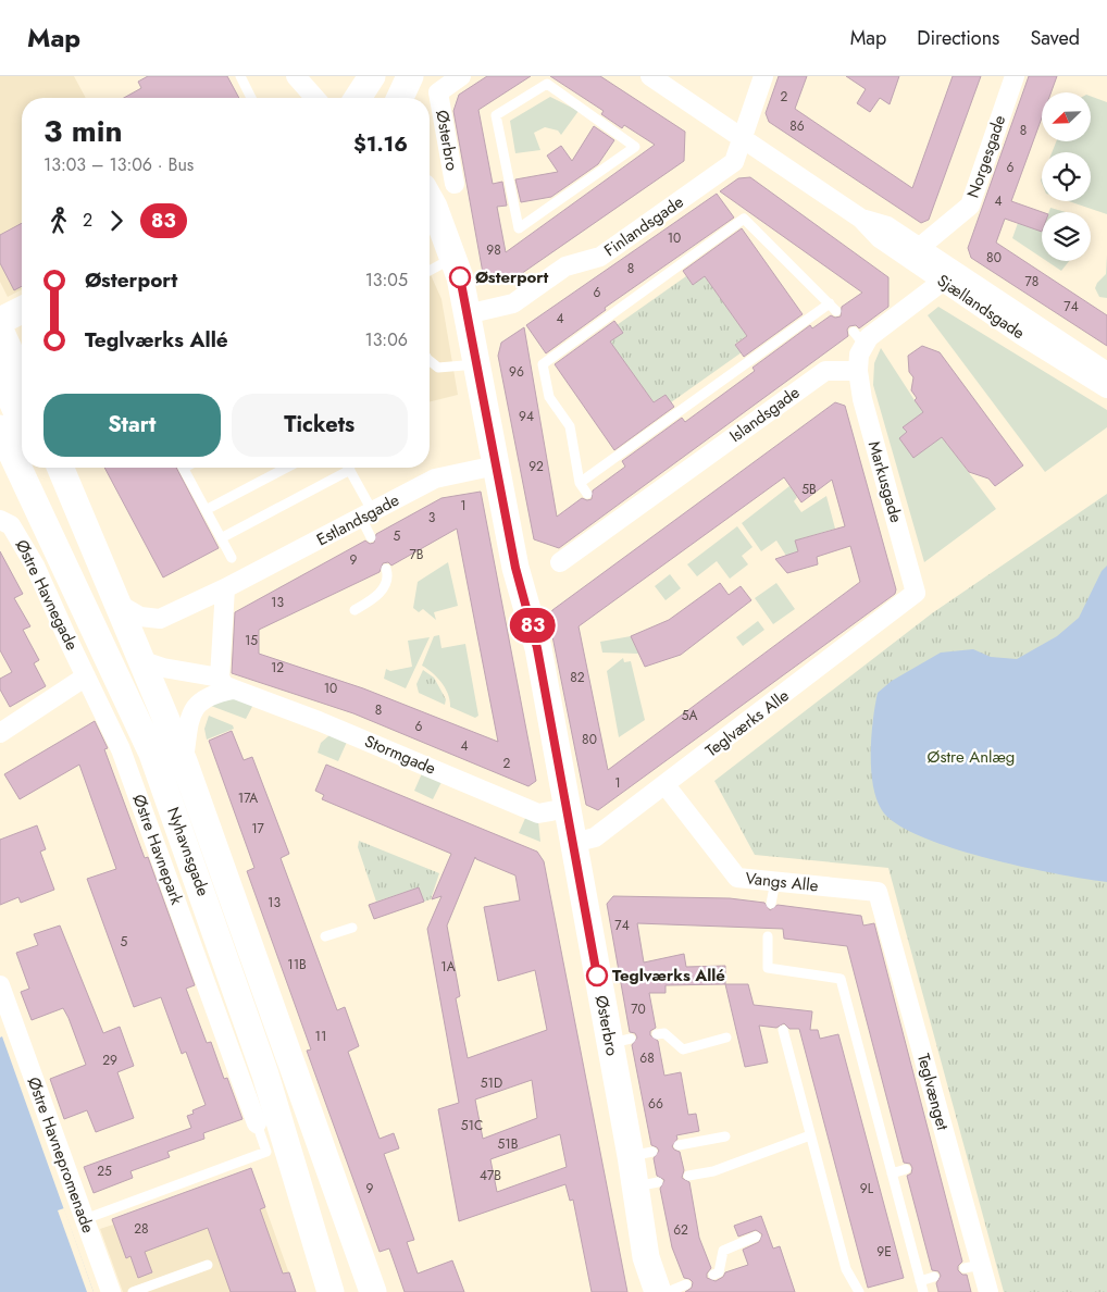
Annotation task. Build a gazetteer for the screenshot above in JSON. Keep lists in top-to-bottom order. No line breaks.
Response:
{"streets":{"street":["Østerbro","Norgesgade","Finlandsgade","Sjællandsgade","Islandsgade","Markusgade","Estlandsgade","Østre Havnegade","Teglværks Alle","Stormgade","Østre Havnepark","Nyhavnsgade","Vangs Alle","Teglvænget","Østre Havnepromenade"]},"crossings":[["Østerbro","Finlandsgade"],["Østerbro","Estlandsgade"],["Østerbro","Teglværks Alle"],["Østerbro","Stormgade"],["Norgesgade","Sjællandsgade"],["Finlandsgade","Sjællandsgade"],["Islandsgade","Markusgade"],["Markusgade","Teglværks Alle"],["Estlandsgade","Nyhavnsgade"],["Østre Havnegade","Østre Havnepark"],["Teglværks Alle","Vangs Alle"],["Stormgade","Nyhavnsgade"],["Vangs Alle","Teglvænget"]],"parks":["Østre Anlæg"],"places":["Østerport","Teglværks Allé"],"lines":["bus line 83"],"house_numbers":["2","86","8","6","4","10","98","80","8","78","6","74","4","96","94","92","5B","1","3","5","7B","9","13","15","12","82","10","8","5A","6","80","4","2","1","17A","17","13","74","5","11B","1A","70","11","68","29","51D","66","51C","51B","25","47B","9","9L","28","62","9E"],"north":"bottom left","page":{"header":"Map","nav":["Map","Directions","Saved"],"on_map":"83","heading":["3 min","13:03 – 13:06 · Bus","$1.16"],"legs":["2","83"],"list":[{"name":"Østerport","value":"13:05"},{"name":"Teglværks Allé","value":"13:06"}],"buttons":["Start","Tickets"]}}
